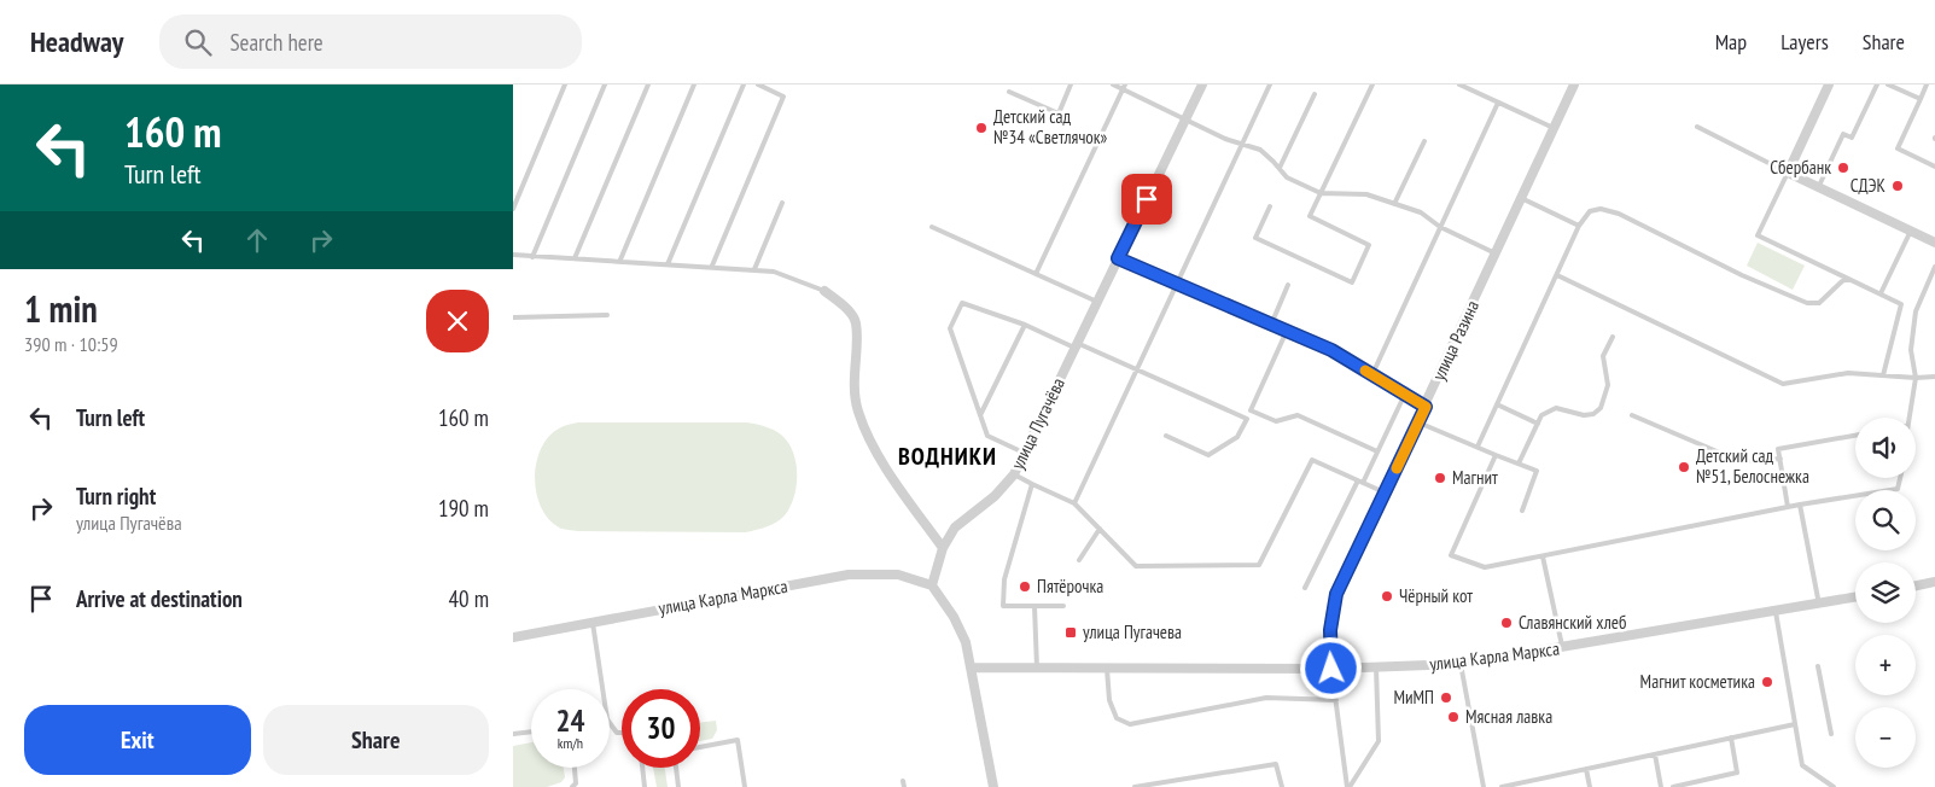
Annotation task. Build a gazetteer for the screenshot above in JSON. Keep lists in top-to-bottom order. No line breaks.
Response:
{"streets":{"street":["улица Разина","улица Пугачёва","улица Карла Маркса"]},"crossings":[["улица Разина","улица Карла Маркса"],["улица Пугачёва","улица Карла Маркса"]],"districts":["ВОДНИКИ"],"places":{"other":["Детский сад №34 «Светлячок»","Сбербанк","СДЭК","Детский сад №51, Белоснежка","Магнит","Пятёрочка","Чёрный кот","Славянский хлеб","Магнит косметика","МиМП","Мясная лавка"],"transit":["улица Пугачева"]},"page":{"header":"Headway","search":"Search here","nav":["Map","Layers","Share"],"turn":["160 m","Turn left"],"heading":["1 min","390 m · 10:59"],"list":[{"name":"Turn left","value":"160 m"},{"name":"Turn right","note":"улица Пугачёва","value":"190 m"},{"name":"Arrive at destination","value":"40 m"}],"map_buttons":["+","−"],"speed":"24 km/h","limit":"30","buttons":["Exit","Share"]}}
